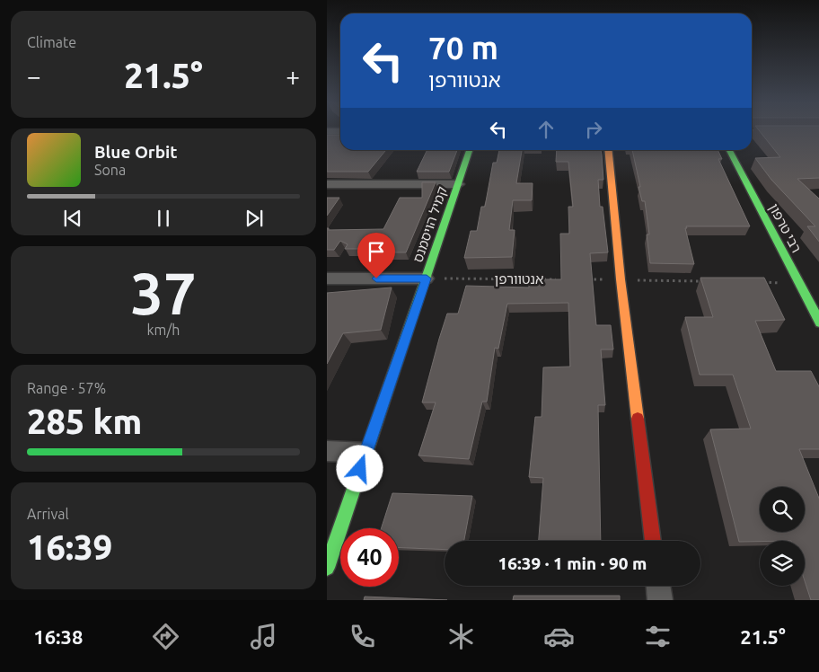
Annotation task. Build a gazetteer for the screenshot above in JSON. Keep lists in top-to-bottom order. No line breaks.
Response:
{"streets":{"street":["קמיל הויסמנס","רבי טרפון"],"path":["אנטוורפן"]},"crossings":[["קמיל הויסמנס","אנטוורפן"]],"page":{"tile":["Climate",["37","km/h"],["Range · 57%","285 km"],["Arrival","16:39"]],"turn":["70 m","אנטוורפן"],"heat":["−","21.5°","+"],"song":["Blue Orbit","Sona"],"limit":"40","trip":"16:39 · 1 min · 90 m","tabs":["16:38","21.5°"]}}
